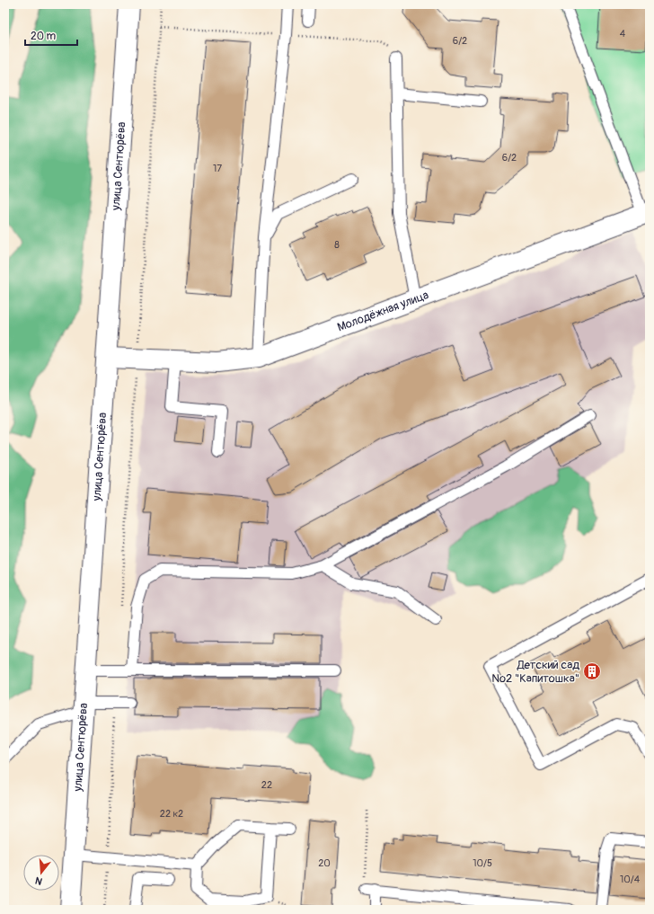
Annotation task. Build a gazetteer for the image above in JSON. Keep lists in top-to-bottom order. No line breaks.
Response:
{"streets":{"main road":["улица Сентюрёва","Молодёжная улица"]},"crossings":[["улица Сентюрёва","Молодёжная улица"]],"places":{"building":["Детский сад №2 \"Капитошка\""]},"house_numbers":["4","6/2","6/2","17","8","22","22 к2","20","10/5","10/4"],"scale_bar":"20 m","north":"bottom"}
